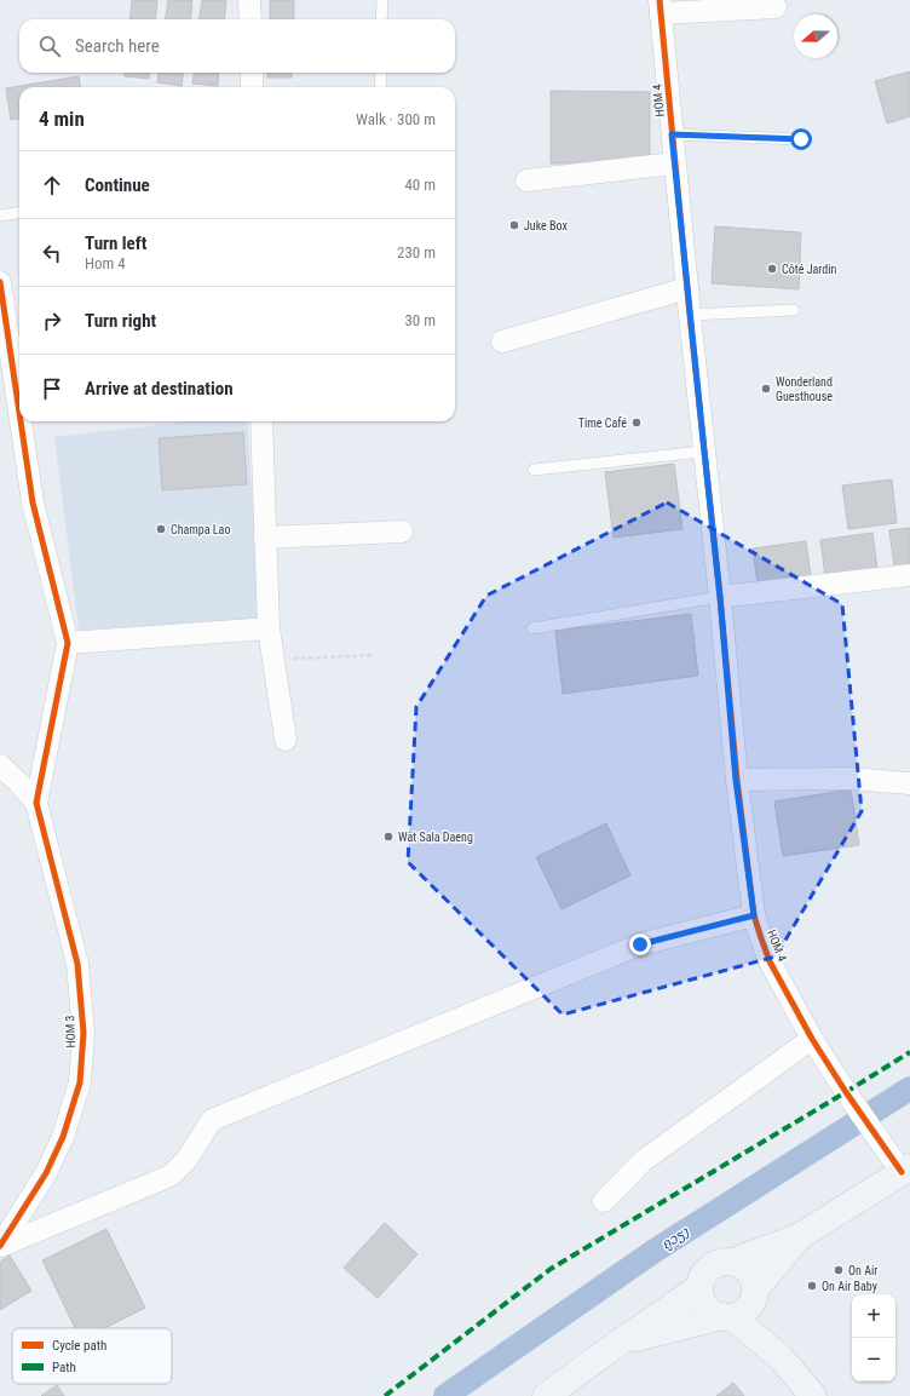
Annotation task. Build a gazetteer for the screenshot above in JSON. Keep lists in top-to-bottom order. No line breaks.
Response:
{"streets":{"street":["HOM 4","HOM 3"]},"water":["ຄູວຽງ"],"places":["Juke Box","Côté Jardin","Wonderland Guesthouse","Time Café","Champa Lao","Wat Sala Daeng","On Air","On Air Baby"],"legend":["Cycle path","Path"],"north":"left","page":{"search":"Search here","heading":["4 min","Walk · 300 m"],"list":[["Continue","40 m"],["Turn left","Hom 4","230 m"],["Turn right","30 m"],"Arrive at destination"],"map_buttons":["+","−"]}}
